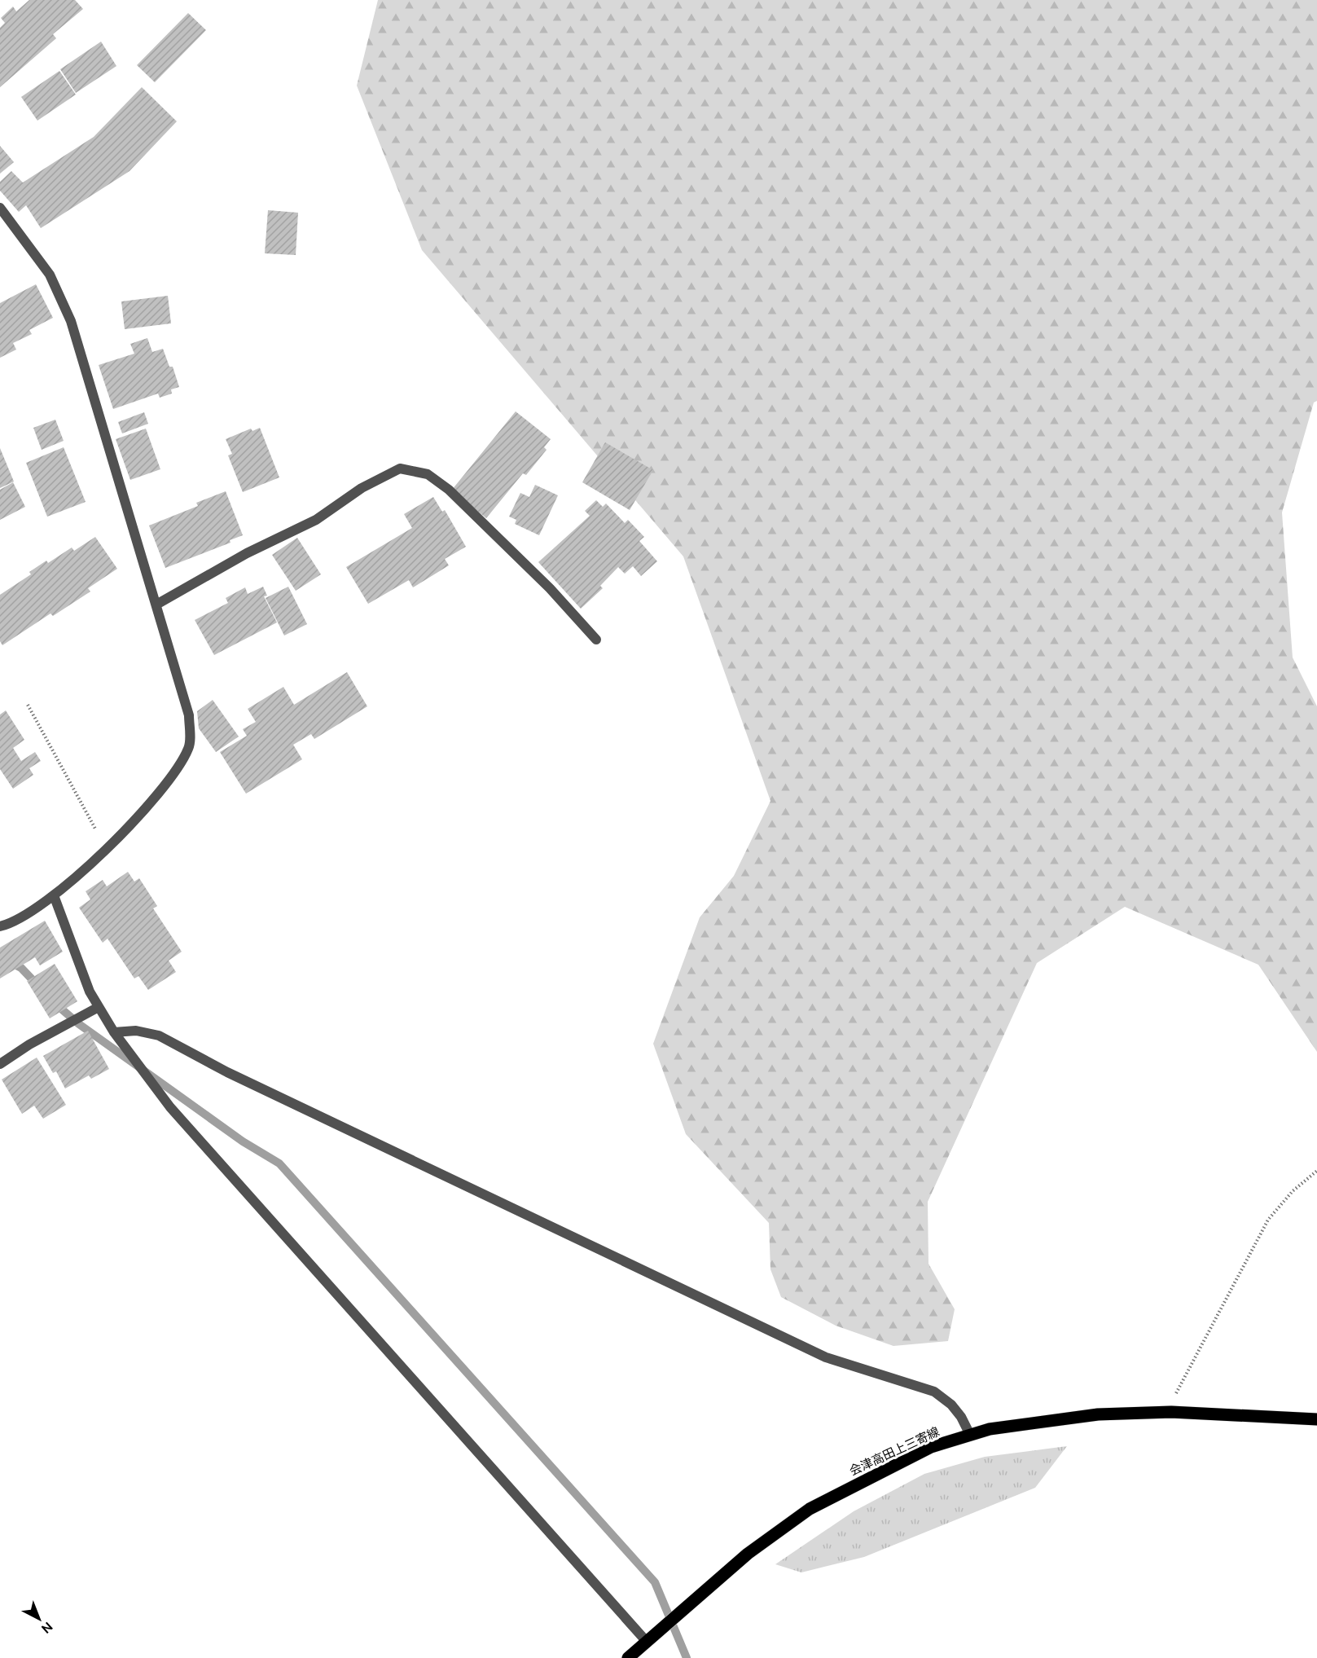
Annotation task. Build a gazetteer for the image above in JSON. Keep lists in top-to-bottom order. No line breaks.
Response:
{"streets":{"main road":["会津高田上三寄線"]},"north":"bottom right"}
